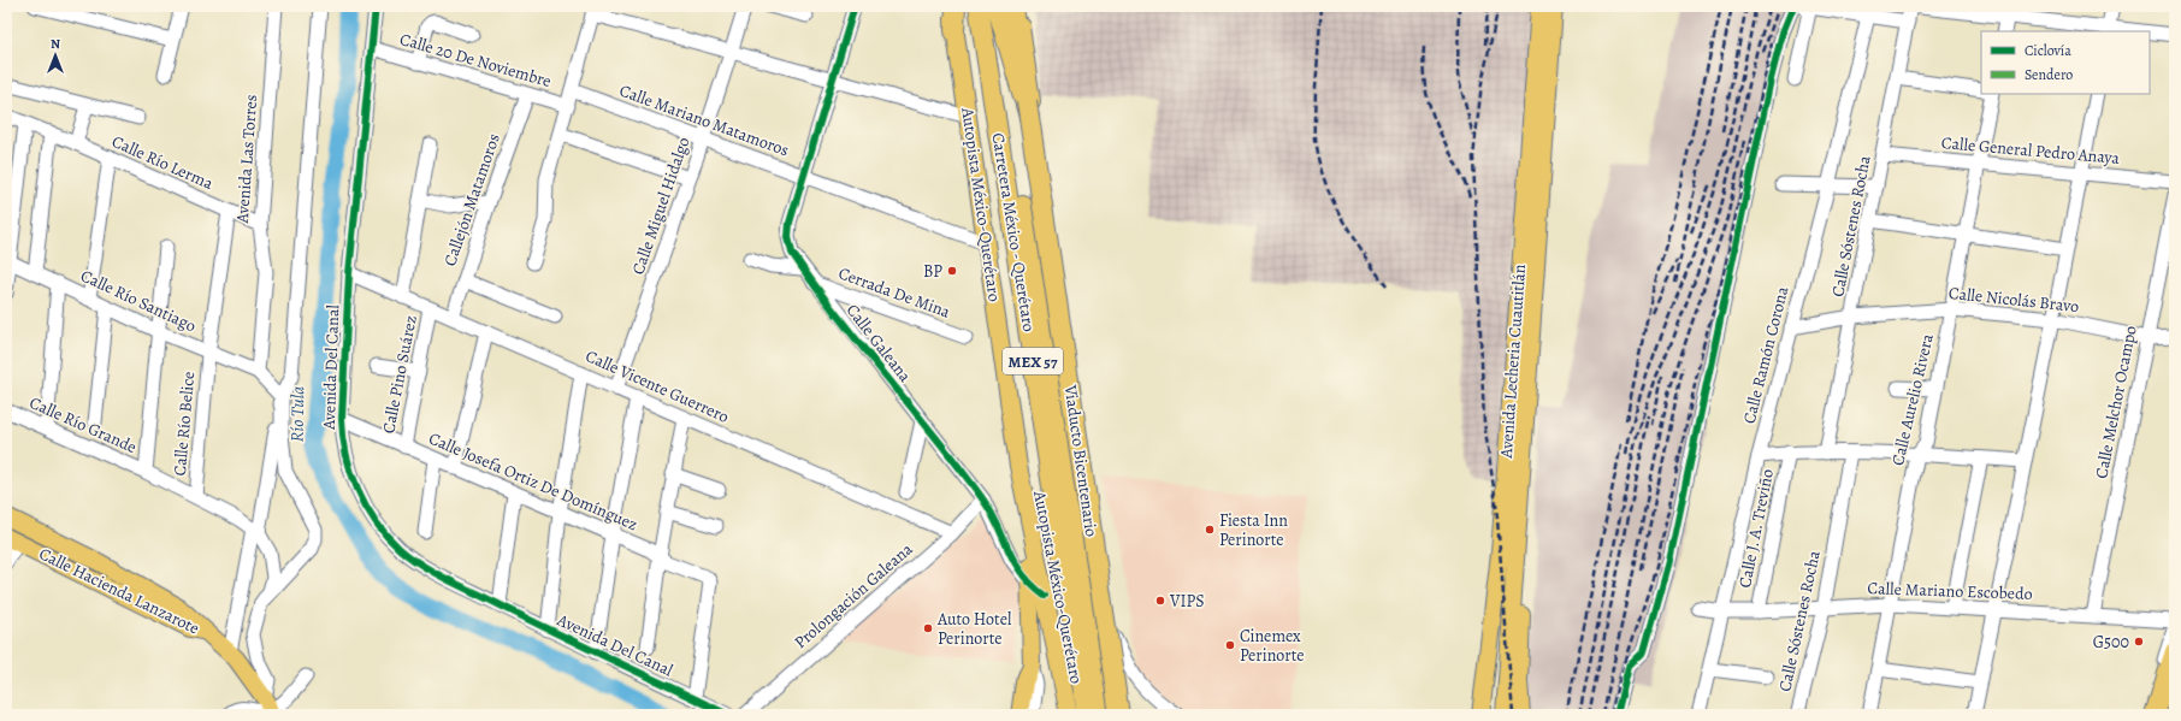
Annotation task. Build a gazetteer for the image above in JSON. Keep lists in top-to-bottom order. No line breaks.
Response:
{"streets":{"highway":["Carretera México - Querétaro","MEX 57","Viaducto Bicentenario"],"main road":["Autopista México-Querétaro","Avenida Lecheria Cuautitlán","Calle Hacienda Lanzarote"],"street":["Calle 20 De Noviembre","Calle Mariano Matamoros","Calle General Pedro Anaya","Avenida Las Torres","Calle Río Lerma","Callejón Matamoros","Calle Miguel Hidalgo","Calle Sóstenes Rocha","Cerrada De Mina","Calle Nicolás Bravo","Calle Río Santiago","Calle Galeana","Calle Ramón Corona","Avenida Del Canal","Calle Pino Suárez","Calle Vicente Guerrero","Calle Aurelio Rivera","Calle Melchor Ocampo","Calle Río Belice","Calle Río Grande","Calle Josefa Ortiz De Domínguez","Calle J. A. Treviño","Calle Mariano Escobedo","Prolongación Galeana"]},"crossings":[["Calle 20 De Noviembre","Callejón Matamoros"],["Calle 20 De Noviembre","Avenida Del Canal"],["Calle Mariano Matamoros","Autopista México-Querétaro"],["Calle Mariano Matamoros","Calle Miguel Hidalgo"],["Calle Mariano Matamoros","Calle Galeana"],["Calle General Pedro Anaya","Calle Sóstenes Rocha"],["Calle General Pedro Anaya","Calle Aurelio Rivera"],["Avenida Las Torres","Calle Río Lerma"],["Avenida Las Torres","Calle Río Santiago"],["Calle Río Lerma","Calle Río Belice"],["Callejón Matamoros","Calle Vicente Guerrero"],["Autopista México-Querétaro","Calle Galeana"],["Calle Miguel Hidalgo","Calle Vicente Guerrero"],["Calle Sóstenes Rocha","Calle Nicolás Bravo"],["Calle Sóstenes Rocha","Calle Mariano Escobedo"],["Cerrada De Mina","Calle Galeana"],["Calle Nicolás Bravo","Calle Ramón Corona"],["Calle Nicolás Bravo","Calle Aurelio Rivera"],["Calle Nicolás Bravo","Calle Melchor Ocampo"],["Calle Río Santiago","Calle Río Belice"],["Calle Río Santiago","Calle Río Grande"],["Calle Galeana","Prolongación Galeana"],["Calle Ramón Corona","Calle Mariano Escobedo"],["Avenida Del Canal","Calle Vicente Guerrero"],["Avenida Del Canal","Calle Josefa Ortiz De Domínguez"],["Calle Pino Suárez","Calle Vicente Guerrero"],["Calle Pino Suárez","Calle Josefa Ortiz De Domínguez"],["Calle Vicente Guerrero","Prolongación Galeana"],["Calle Aurelio Rivera","Calle Mariano Escobedo"],["Calle Melchor Ocampo","Calle Mariano Escobedo"],["Calle Río Belice","Calle Río Grande"],["Calle J. A. Treviño","Calle Mariano Escobedo"]],"water":["Río Tula"],"places":["BP","Fiesta Inn Perinorte","VIPS","Auto Hotel Perinorte","G500","Cinemex Perinorte"],"legend":["Ciclovía","Sendero"],"north":"top"}
